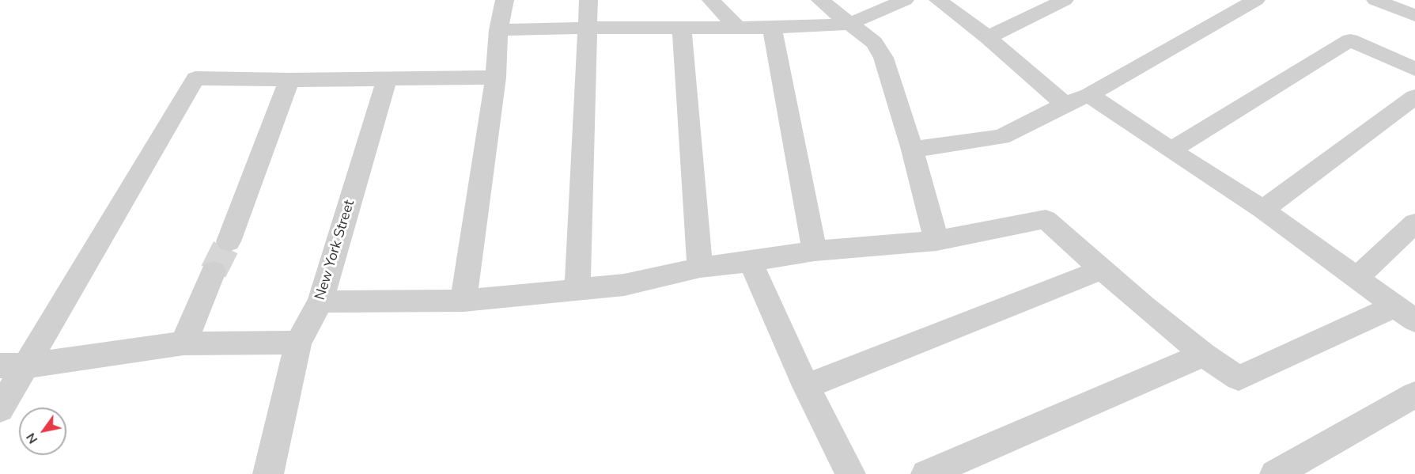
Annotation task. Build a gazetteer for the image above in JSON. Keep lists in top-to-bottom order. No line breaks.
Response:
{"streets":{"street":["New York Street"]},"north":"bottom left"}
